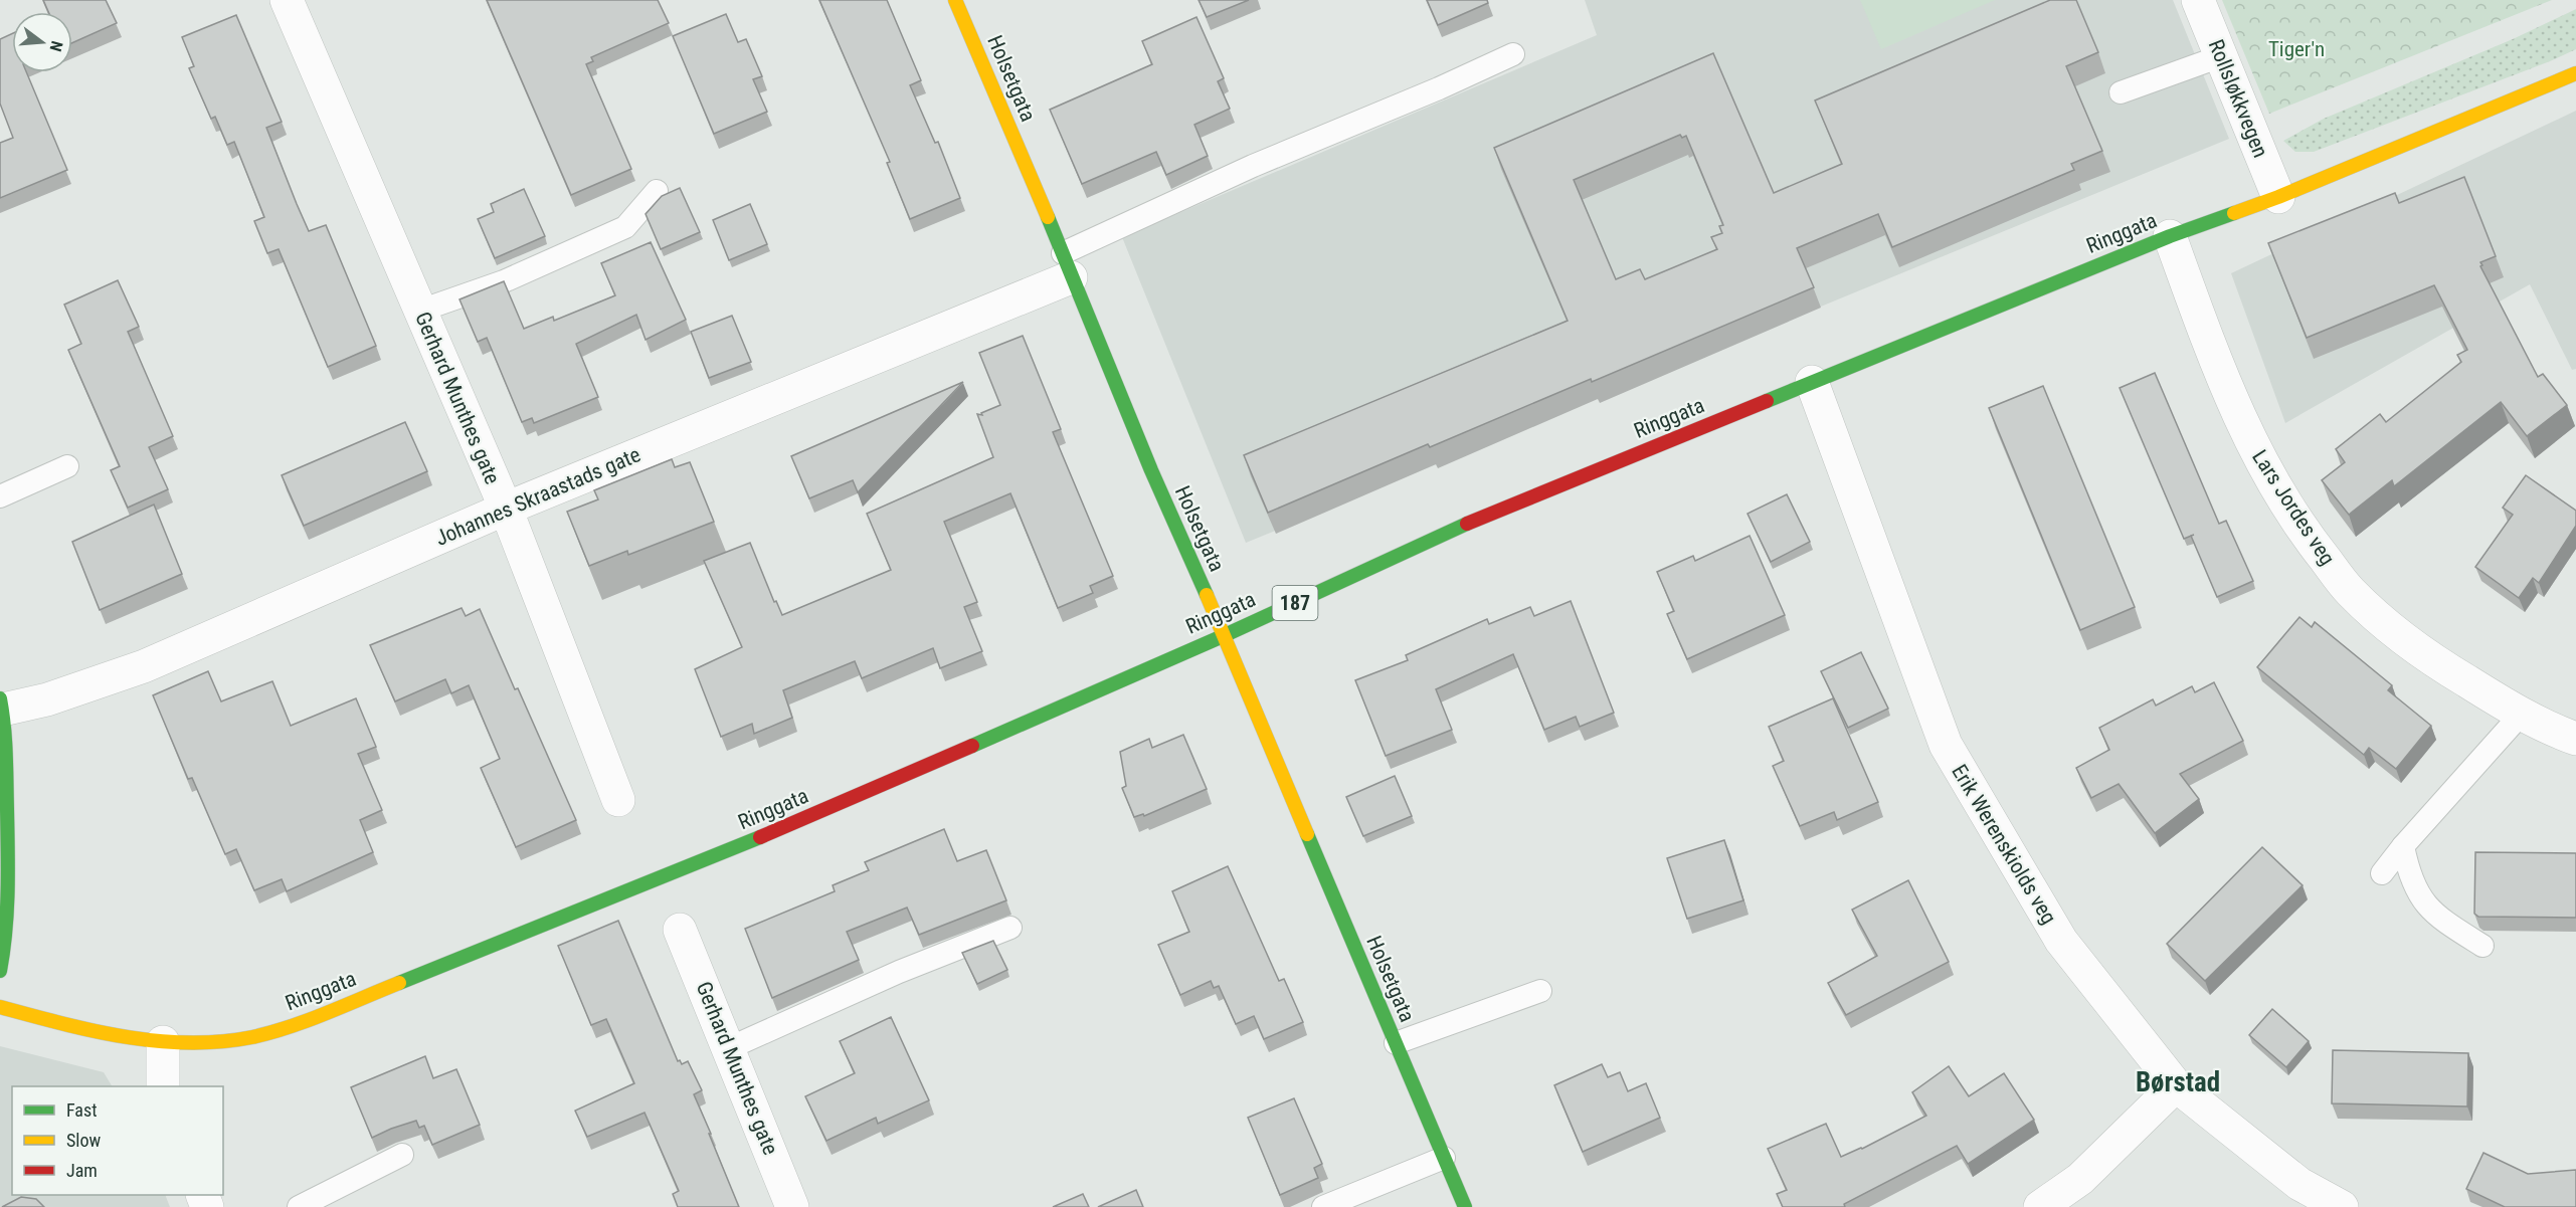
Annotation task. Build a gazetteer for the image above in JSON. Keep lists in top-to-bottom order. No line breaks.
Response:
{"streets":{"main road":["Holsetgata","Ringgata","187"],"street":["Rollsløkkvegen","Gerhard Munthes gate","Johannes Skraastads gate","Lars Jordes veg","Erik Werenskiolds veg"]},"crossings":[["Holsetgata","Ringgata"],["Holsetgata","Johannes Skraastads gate"],["Rollsløkkvegen","Ringgata"],["Ringgata","Lars Jordes veg"],["Ringgata","Erik Werenskiolds veg"],["Gerhard Munthes gate","Johannes Skraastads gate"]],"districts":["Børstad"],"parks":["Tiger'n"],"legend":["Fast","Slow","Jam"],"north":"right"}
